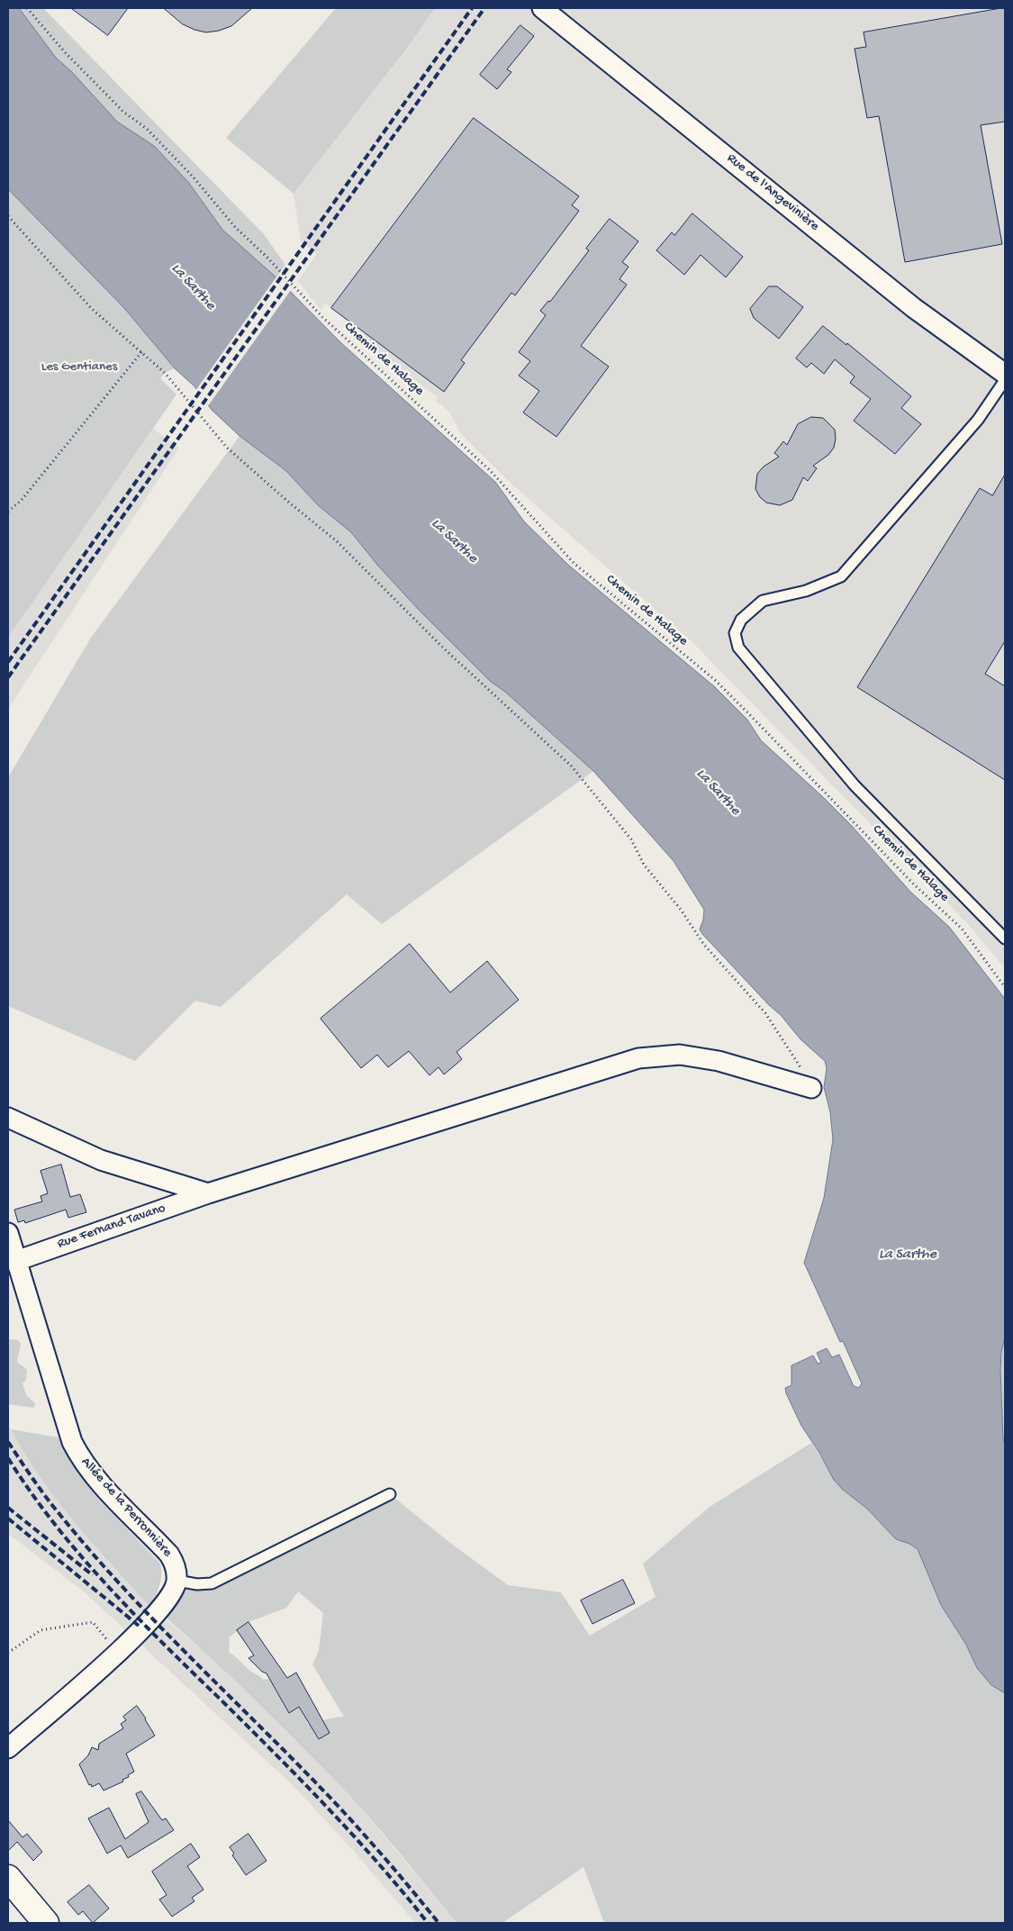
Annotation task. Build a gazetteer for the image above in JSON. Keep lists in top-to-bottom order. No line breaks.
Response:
{"streets":{"street":["Rue de l'Angevinière","Rue Fernand Tavano","Allée de la Perronnière"],"path":["Chemin de Halage"]},"crossings":[["Rue Fernand Tavano","Allée de la Perronnière"]],"water":["La Sarthe"],"parks":["Les Gentianes"]}
